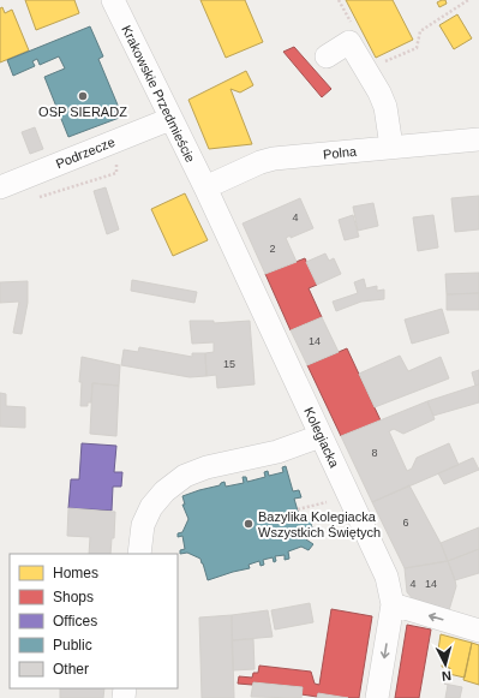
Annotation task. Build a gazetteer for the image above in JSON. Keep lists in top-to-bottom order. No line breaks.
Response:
{"streets":{"street":["Krakowskie Przedmieście","Podrzecze","Polna","Kolegiacka"]},"crossings":[["Krakowskie Przedmieście","Podrzecze"],["Krakowskie Przedmieście","Polna"],["Krakowskie Przedmieście","Kolegiacka"],["Polna","Kolegiacka"]],"places":["OSP SIERADZ","Bazylika Kolegiacka Wszystkich Świętych"],"house_numbers":["4","2","14","15","8","6","4","14"],"legend":["Homes","Shops","Offices","Public","Other"],"north":"bottom"}
